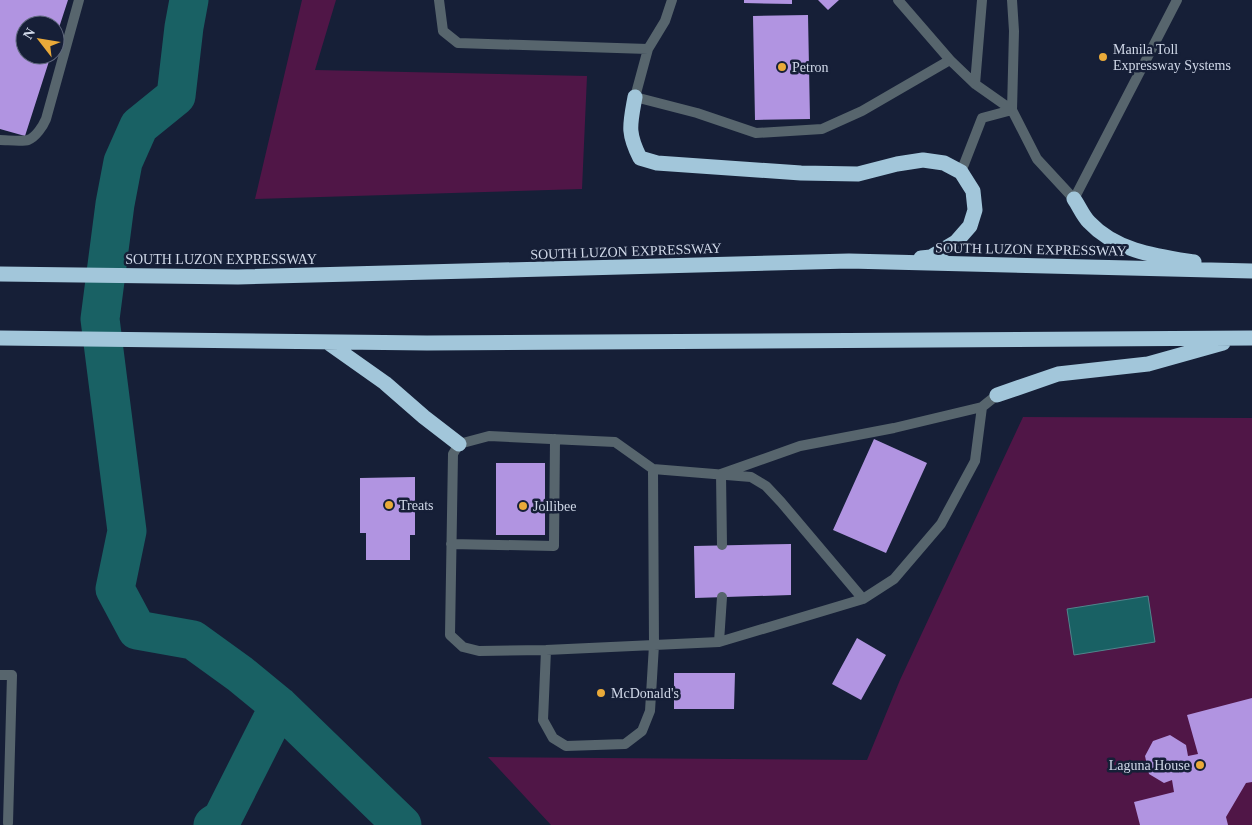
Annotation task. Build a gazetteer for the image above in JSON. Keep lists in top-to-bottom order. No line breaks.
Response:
{"streets":{"highway":["SOUTH LUZON EXPRESSWAY"]},"places":["Manila Toll Expressway Systems","Petron","Treats","Jollibee","McDonald's","Laguna House"],"north":"top left"}
